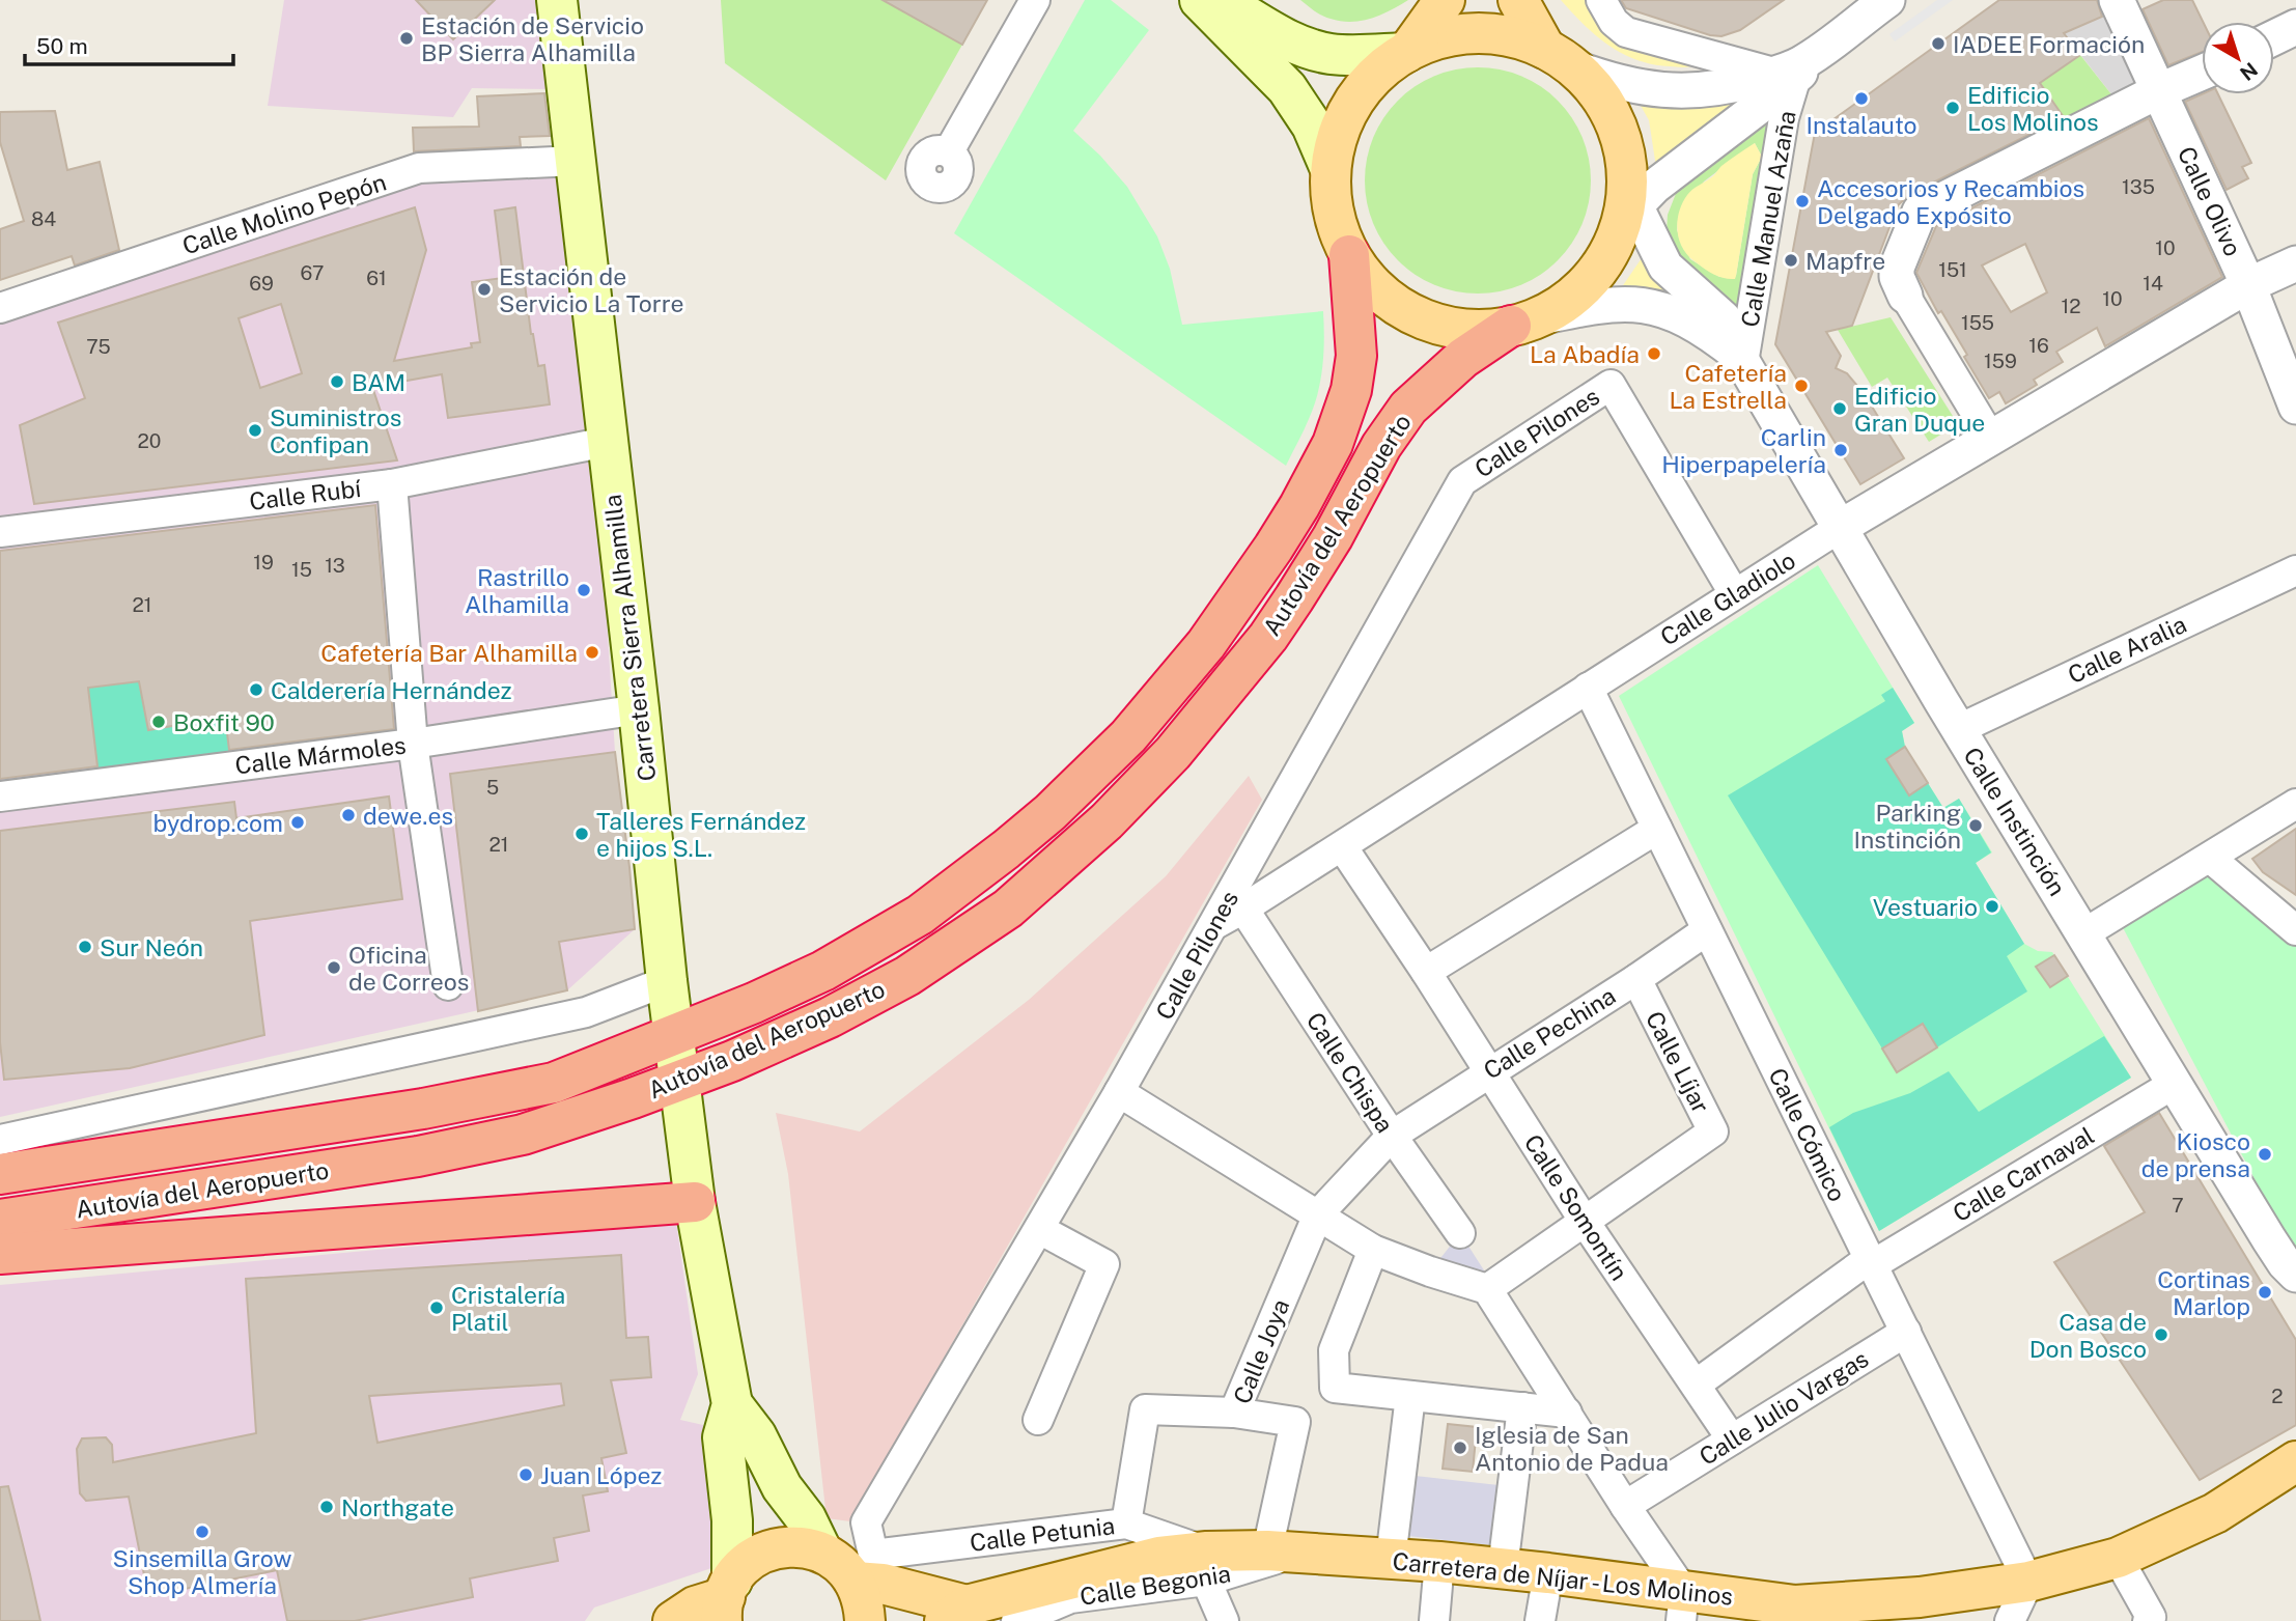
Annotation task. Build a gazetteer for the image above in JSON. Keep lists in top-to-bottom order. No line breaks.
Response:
{"streets":{"highway":["Autovía del Aeropuerto"],"main road":["Carretera Sierra Alhamilla","Carretera de Níjar - Los Molinos"],"street":["Calle Olivo","Calle Molino Pepón","Calle Manuel Azaña","Calle Pilones","Calle Rubí","Calle Gladiolo","Calle Aralia","Calle Mármoles","Calle Instinción","Calle Pechina","Calle Líjar","Calle Chispa","Calle Cómico","Calle Carnaval","Calle Somontín","Calle Joya","Calle Julio Vargas","Calle Petunia","Calle Begonia"]},"crossings":[["Calle Olivo","Calle Gladiolo"],["Calle Molino Pepón","Carretera Sierra Alhamilla"],["Calle Manuel Azaña","Calle Instinción"],["Calle Pilones","Calle Gladiolo"],["Calle Pilones","Carretera Sierra Alhamilla"],["Calle Pilones","Calle Petunia"],["Calle Rubí","Carretera Sierra Alhamilla"],["Autovía del Aeropuerto","Carretera Sierra Alhamilla"],["Autovía del Aeropuerto","Calle Instinción"],["Calle Gladiolo","Calle Instinción"],["Calle Gladiolo","Calle Chispa"],["Calle Gladiolo","Calle Cómico"],["Calle Gladiolo","Calle Somontín"],["Carretera Sierra Alhamilla","Calle Mármoles"],["Carretera Sierra Alhamilla","Calle Petunia"],["Calle Aralia","Calle Instinción"],["Calle Instinción","Calle Carnaval"],["Calle Pechina","Calle Líjar"],["Calle Pechina","Calle Chispa"],["Calle Pechina","Calle Cómico"],["Calle Pechina","Calle Somontín"],["Calle Pechina","Calle Joya"],["Calle Líjar","Calle Somontín"],["Calle Chispa","Calle Joya"],["Calle Cómico","Calle Carnaval"],["Calle Cómico","Calle Julio Vargas"],["Calle Cómico","Carretera de Níjar - Los Molinos"],["Calle Carnaval","Calle Somontín"],["Calle Somontín","Calle Julio Vargas"],["Calle Joya","Carretera de Níjar - Los Molinos"],["Calle Petunia","Carretera de Níjar - Los Molinos"],["Carretera de Níjar - Los Molinos","Calle Begonia"]],"places":["Estación de Servicio BP Sierra Alhamilla","IADEE Formación","Instalauto","Edificio Los Molinos","Accesorios y Recambios Delgado Expósito","Mapfre","Estación de Servicio La Torre","La Abadía","BAM","Cafetería La Estrella","Edificio Gran Duque","Suministros Confipan","Carlin Hiperpapelería","Rastrillo Alhamilla","Cafetería Bar Alhamilla","Calderería Hernández","Boxfit 90","dewe.es","bydrop.com","Parking Instinción","Talleres Fernández e hijos S.L.","Vestuario","Sur Neón","Oficina de Correos","Kiosco de prensa","Cortinas Marlop","Cristalería Platil","Casa de Don Bosco","Iglesia de San Antonio de Padua","Juan López","Northgate","Sinsemilla Grow Shop Almería"],"house_numbers":["135","84","10","151","67","61","69","14","10","12","155","16","75","159","20","19","13","15","21","5","21","7","2"],"scale_bar":"50 m","north":"bottom right"}
